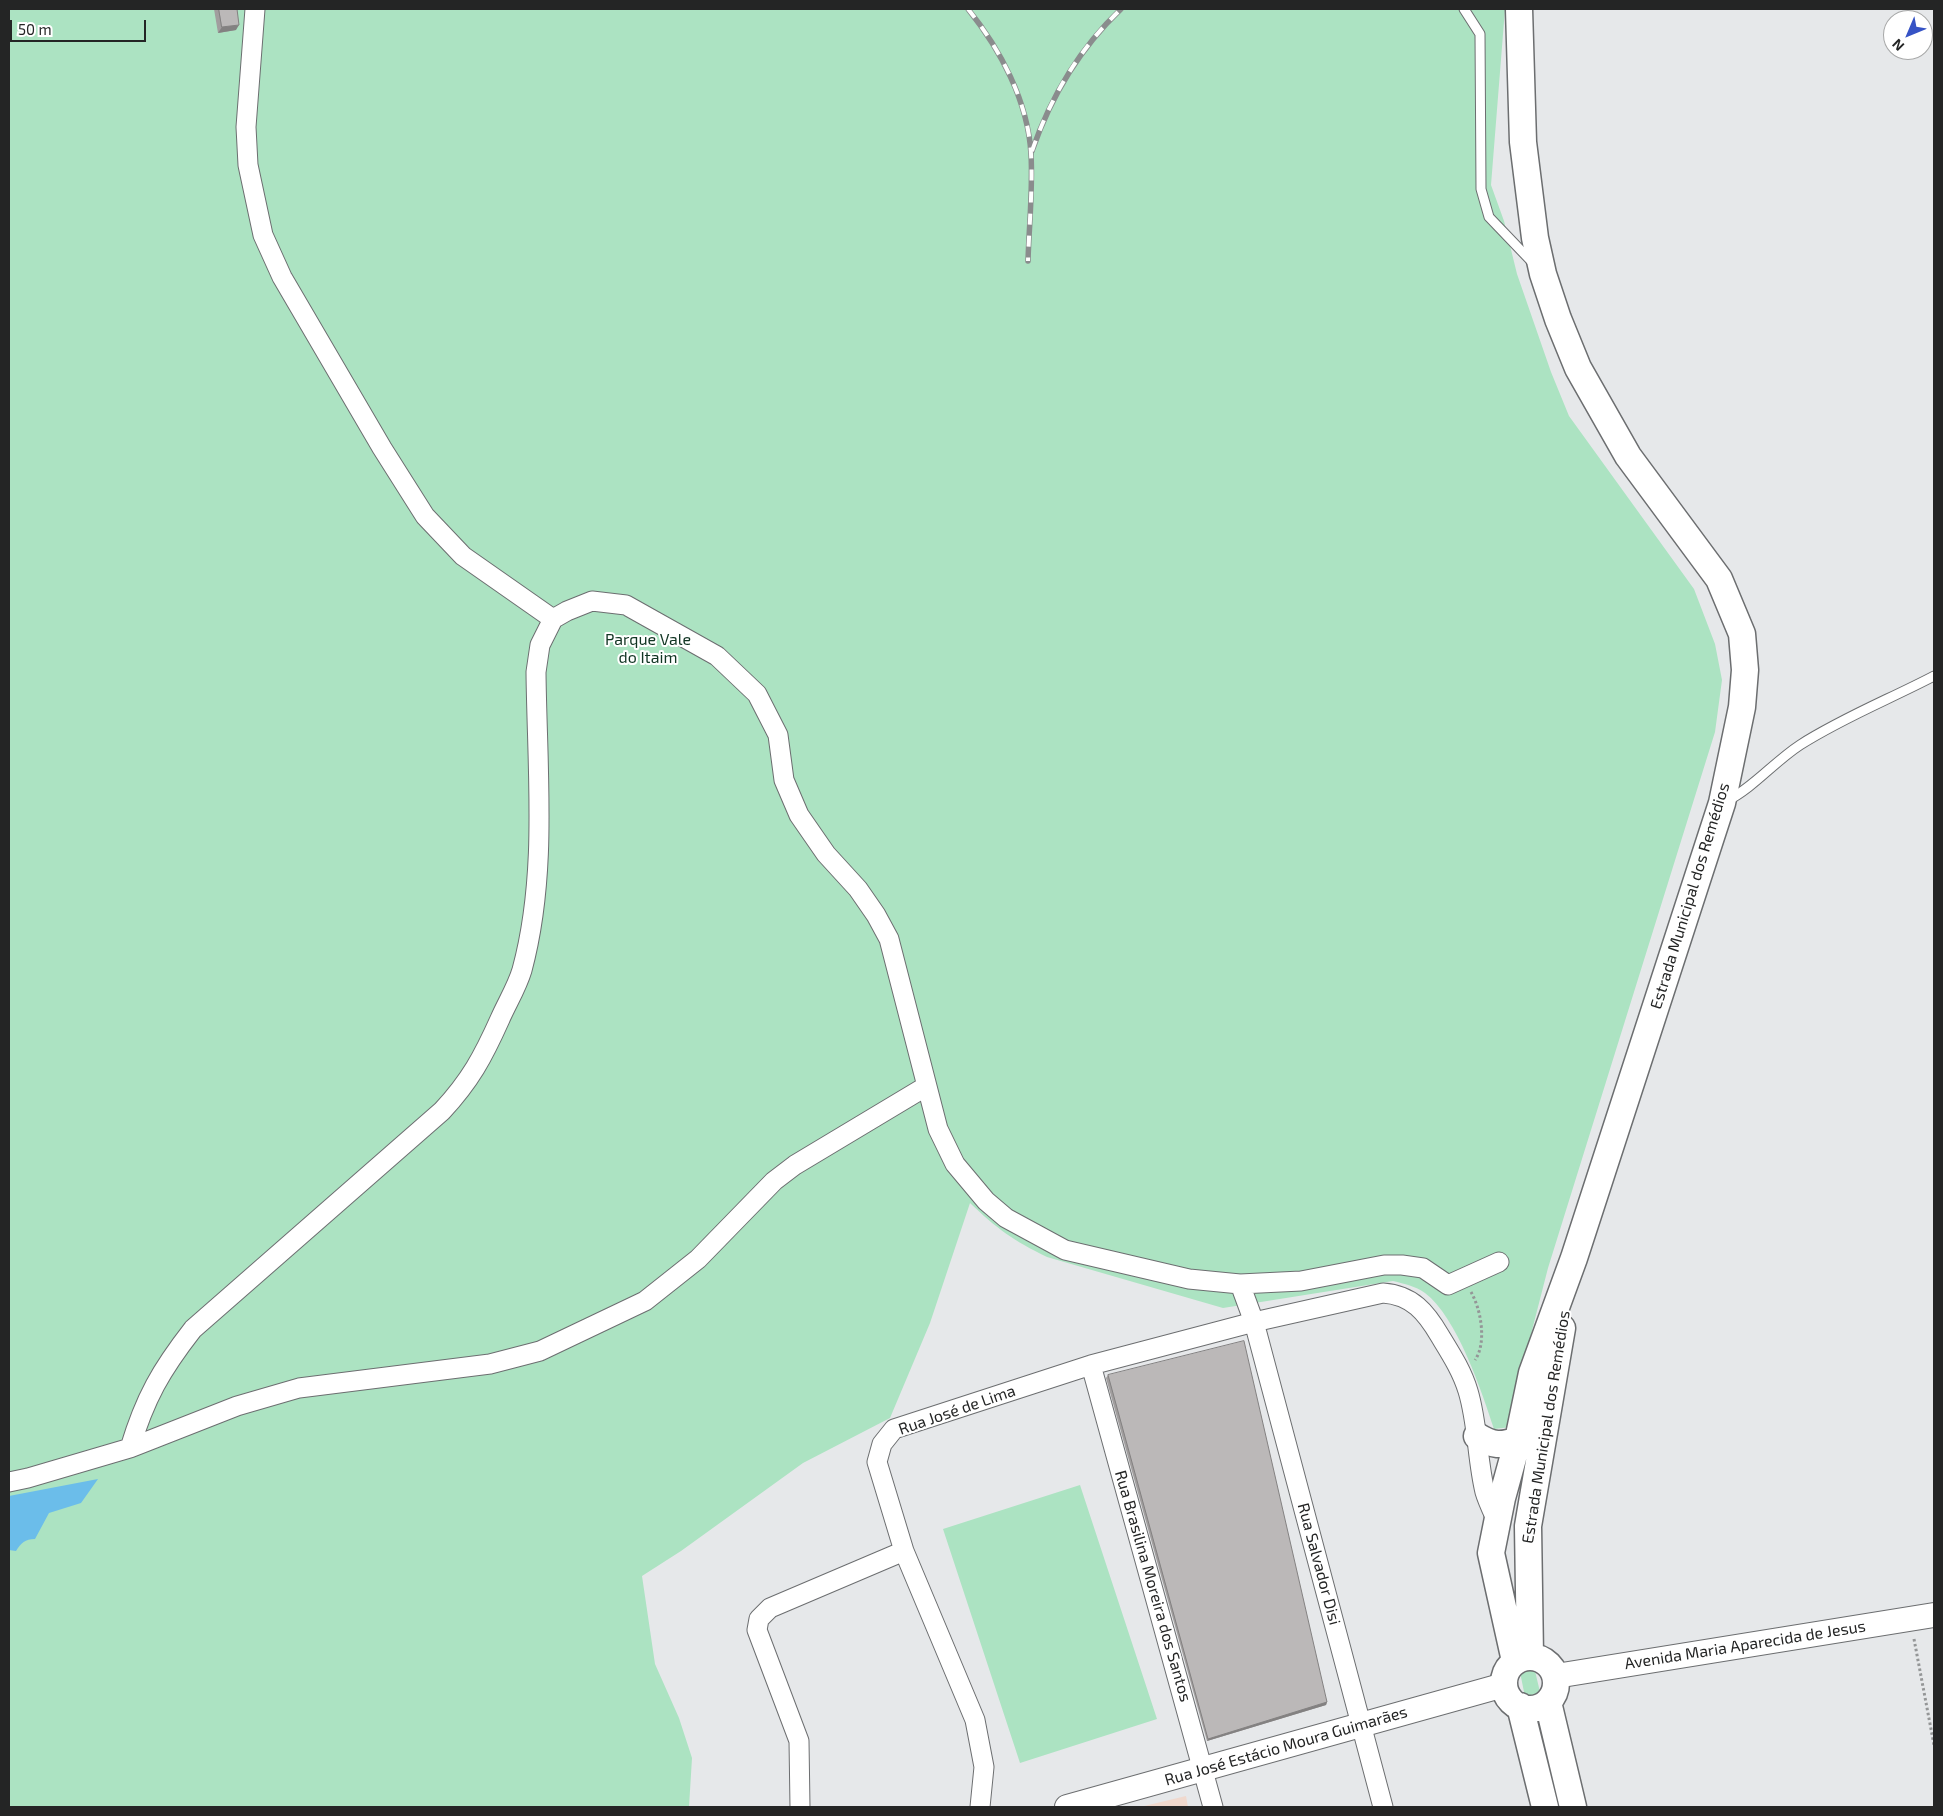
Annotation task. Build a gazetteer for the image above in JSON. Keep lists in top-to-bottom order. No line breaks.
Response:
{"streets":{"main road":["Estrada Municipal dos Remédios"],"street":["Rua José de Lima","Rua Salvador Disi","Rua Brasilina Moreira dos Santos","Avenida Maria Aparecida de Jesus","Rua José Estácio Moura Guimarães"]},"crossings":[["Estrada Municipal dos Remédios","Avenida Maria Aparecida de Jesus"],["Estrada Municipal dos Remédios","Rua José Estácio Moura Guimarães"],["Rua José de Lima","Rua Salvador Disi"],["Rua José de Lima","Rua Brasilina Moreira dos Santos"],["Rua Salvador Disi","Rua José Estácio Moura Guimarães"],["Rua Brasilina Moreira dos Santos","Rua José Estácio Moura Guimarães"],["Avenida Maria Aparecida de Jesus","Rua José Estácio Moura Guimarães"]],"parks":["Parque Vale do Itaim"],"scale_bar":"50 m","north":"bottom left"}
